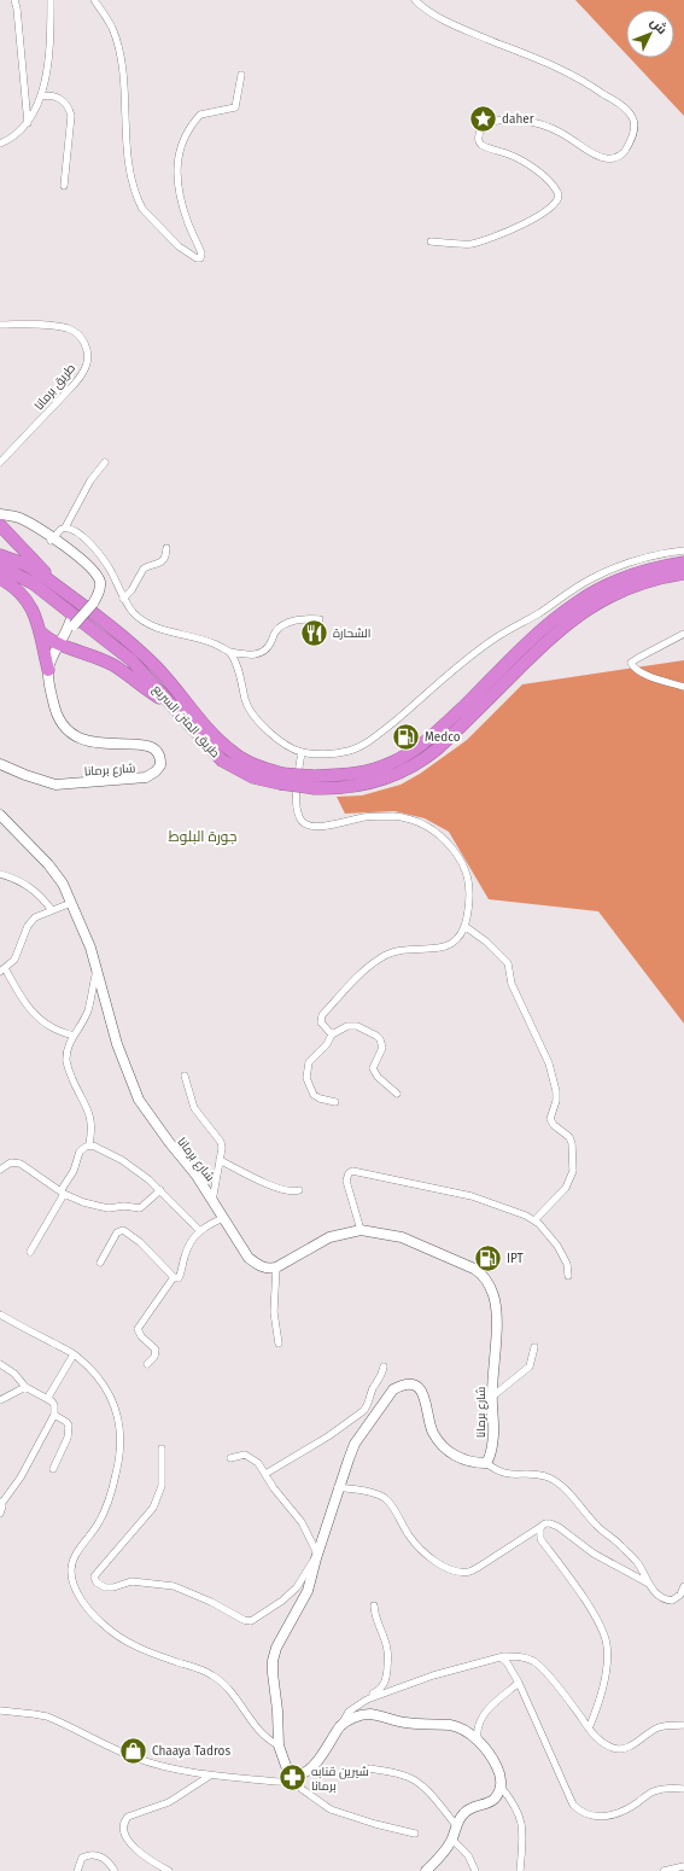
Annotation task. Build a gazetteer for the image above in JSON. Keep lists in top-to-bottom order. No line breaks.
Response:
{"streets":{"highway":["طريق المتن السريع"],"street":["طريق برمانا","شارع برمانا"]},"districts":["جورة البلوط"],"places":{"place":["daher"],"restaurant":["الشحارة"],"fuel station":["Medco","IPT"],"shop":["Chaaya Tadros"],"pharmacy":["شيرين قنابه برمانا"]},"north":"top right"}
